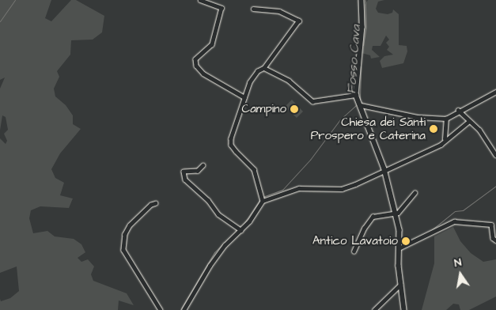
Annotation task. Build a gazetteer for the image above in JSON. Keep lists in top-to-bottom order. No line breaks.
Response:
{"water":["Fosso Cava"],"places":["Campino","Chiesa dei Santi Prospero e Caterina","Antico Lavatoio"],"north":"top"}
